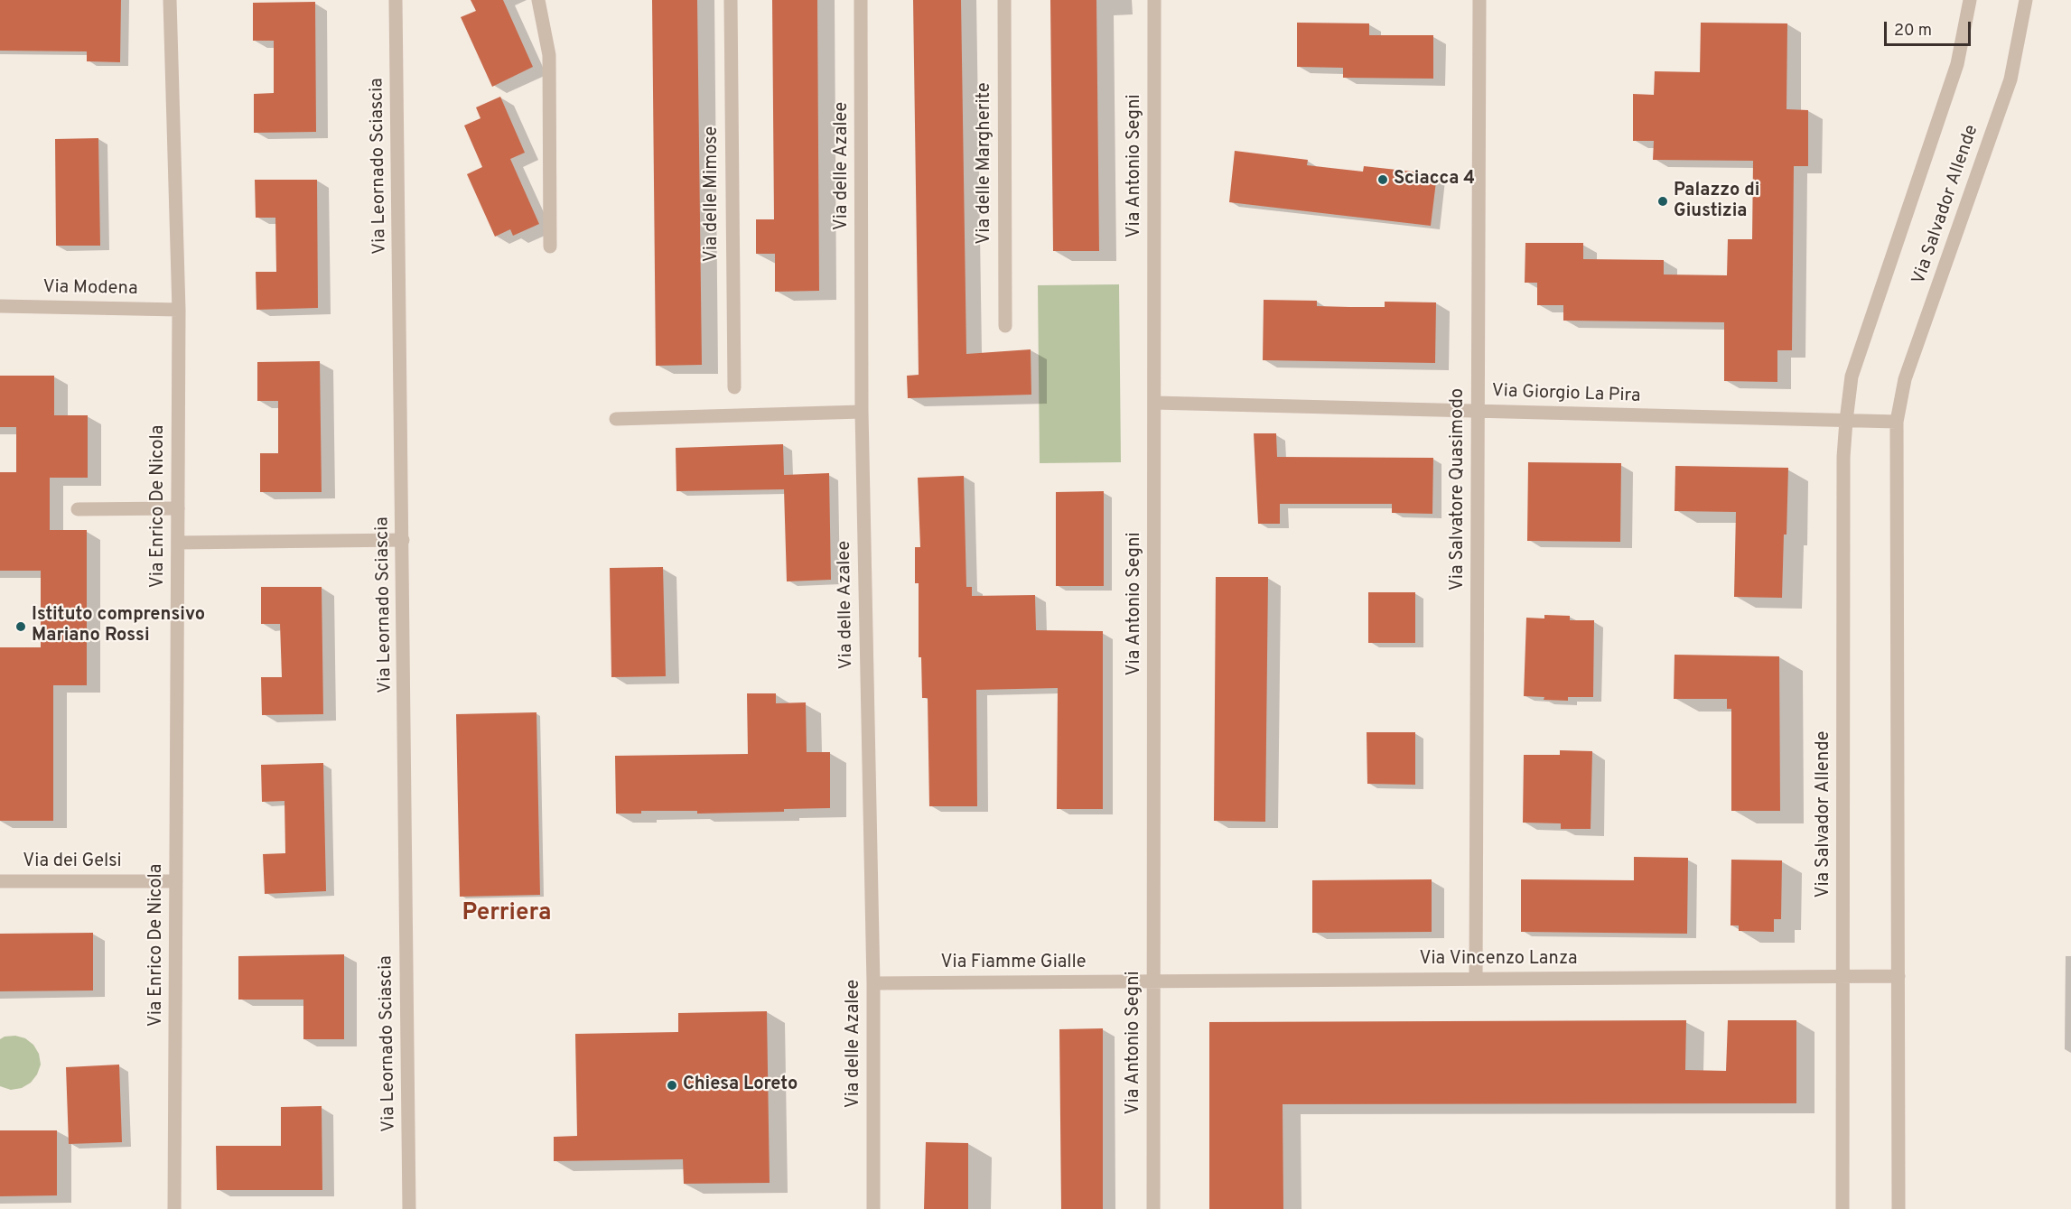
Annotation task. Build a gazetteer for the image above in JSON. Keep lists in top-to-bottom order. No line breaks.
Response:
{"streets":{"street":["Via delle Margherite","Via Leornado Sciascia","Via delle Azalee","Via Antonio Segni","Via delle Mimose","Via Salvador Allende","Via Modena","Via Giorgio La Pira","Via Salvatore Quasimodo","Via Enrico De Nicola","Via dei Gelsi","Via Vincenzo Lanza","Via Fiamme Gialle"]},"crossings":[["Via delle Azalee","Via Fiamme Gialle"],["Via Antonio Segni","Via Giorgio La Pira"],["Via Antonio Segni","Via Vincenzo Lanza"],["Via Antonio Segni","Via Fiamme Gialle"],["Via Salvador Allende","Via Giorgio La Pira"],["Via Salvador Allende","Via Vincenzo Lanza"],["Via Modena","Via Enrico De Nicola"],["Via Giorgio La Pira","Via Salvatore Quasimodo"],["Via Salvatore Quasimodo","Via Vincenzo Lanza"],["Via Enrico De Nicola","Via dei Gelsi"],["Via Vincenzo Lanza","Via Fiamme Gialle"]],"districts":["Perriera"],"places":["Sciacca 4","Palazzo di Giustizia","Istituto comprensivo Mariano Rossi","Chiesa Loreto"],"scale_bar":"20 m"}
